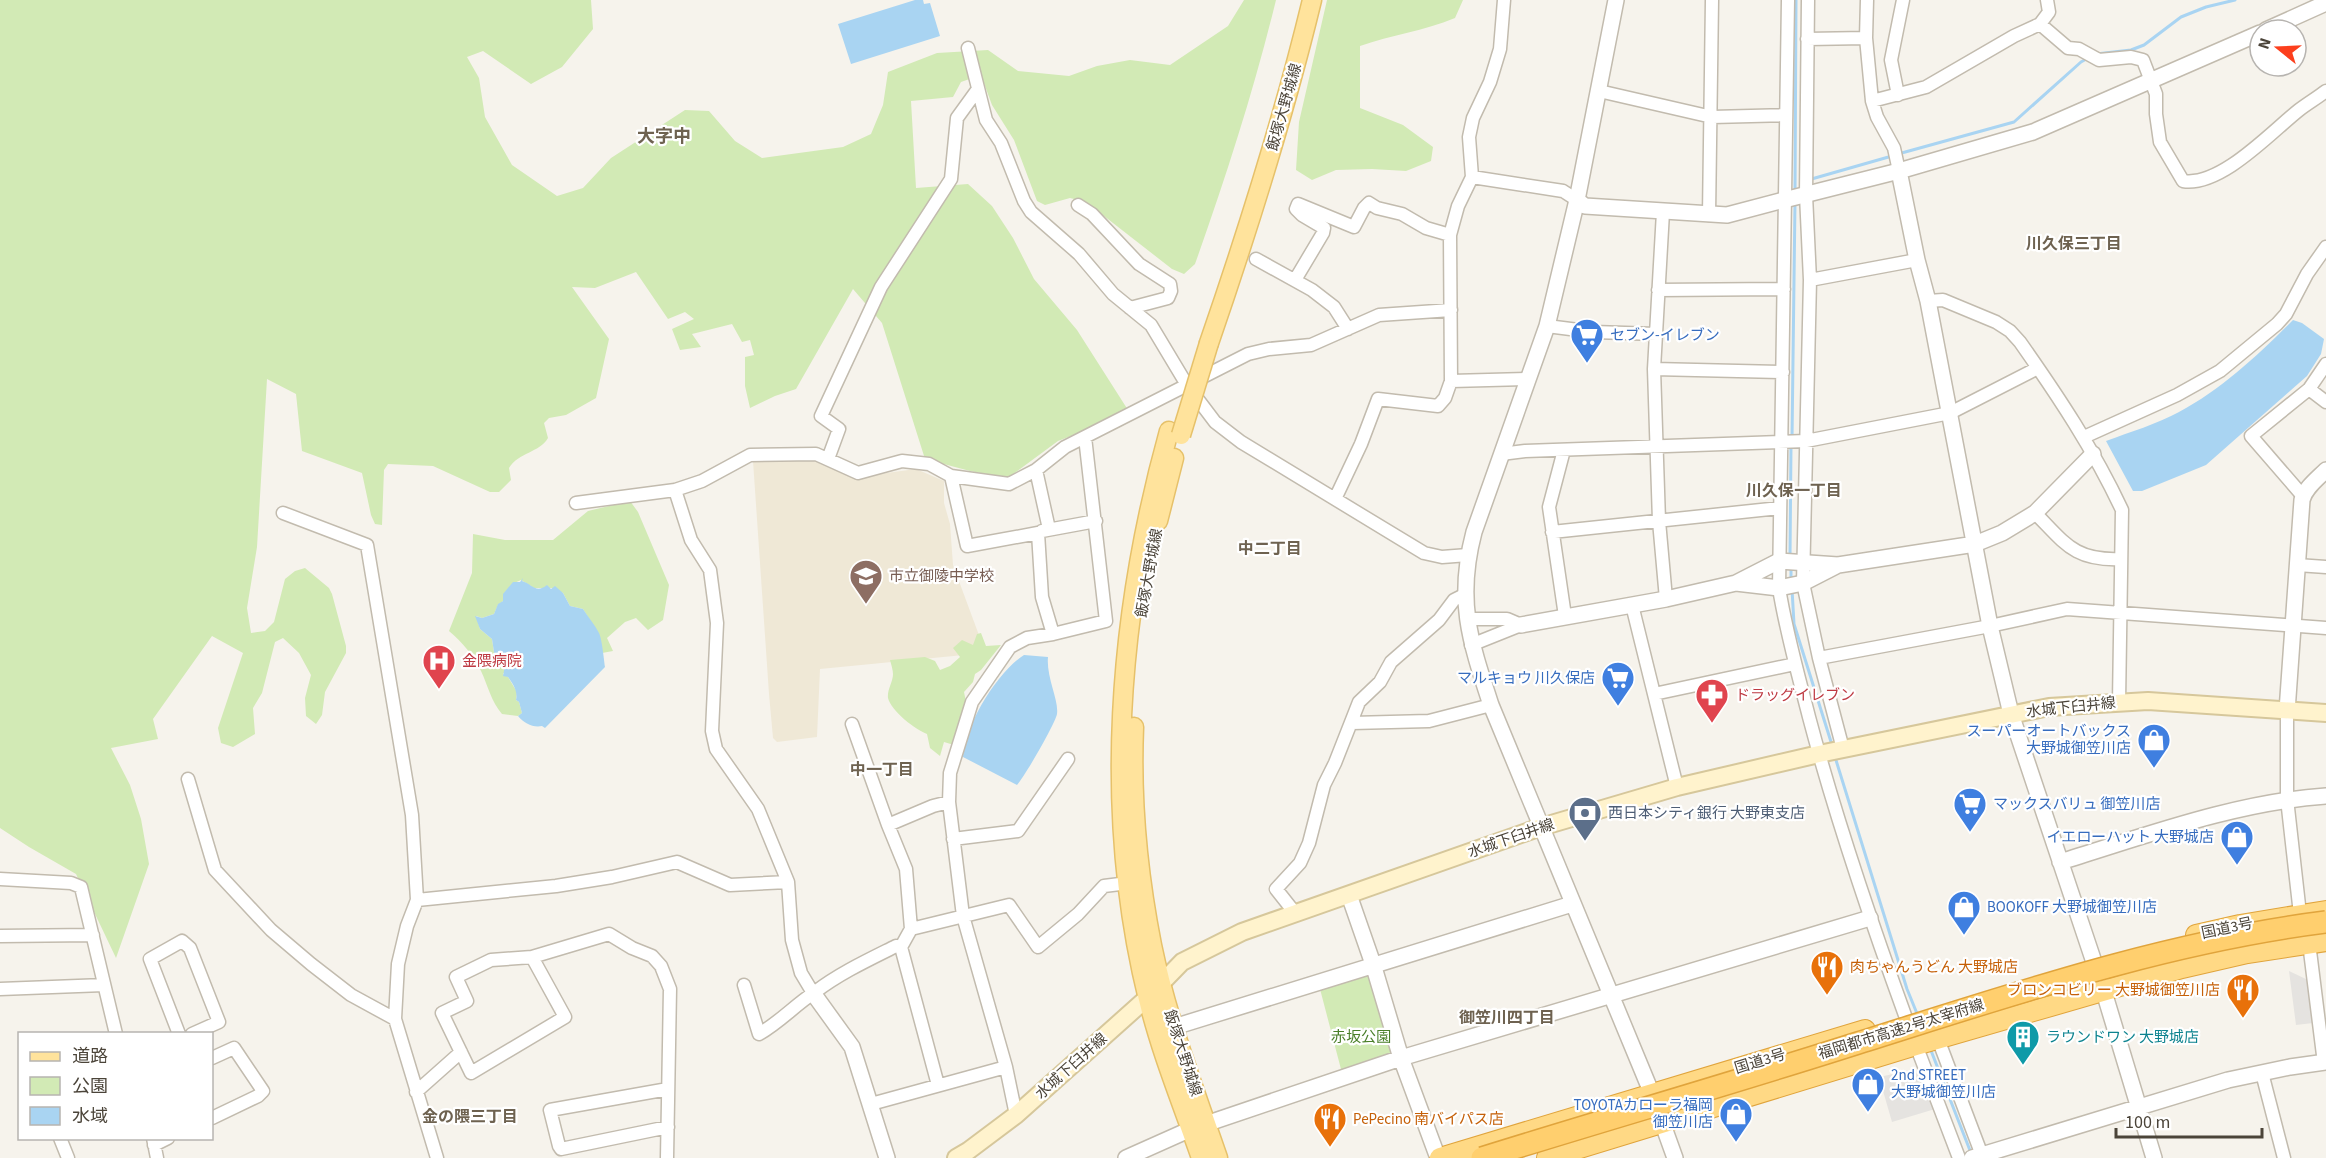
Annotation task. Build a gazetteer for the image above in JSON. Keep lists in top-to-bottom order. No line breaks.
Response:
{"streets":{"highway":["国道3号","福岡都市高速2号太宰府線"],"main road":["飯塚大野城線","水城下臼井線"]},"crossings":[["飯塚大野城線","水城下臼井線"],["国道3号","福岡都市高速2号太宰府線"]],"districts":["大字中","川久保三丁目","川久保一丁目","中二丁目","中一丁目","御笠川四丁目","金の隈三丁目"],"parks":["赤坂公園"],"places":{"supermarket":["セブン-イレブン","マルキョウ 川久保店","マックスバリュ 御笠川店"],"school or university":["市立御陵中学校"],"hospital":["金隈病院"],"pharmacy":["ドラッグイレブン"],"shop":["スーパーオートバックス 大野城御笠川店","イエローハット 大野城店","BOOKOFF 大野城御笠川店","2nd STREET 大野城御笠川店","TOYOTAカローラ福岡 御笠川店"],"bank":["西日本シティ銀行 大野東支店"],"restaurant":["肉ちゃんうどん 大野城店","ブロンコビリー 大野城御笠川店","PePecino 南バイパス店"],"building":["ラウンドワン 大野城店"]},"legend":["道路","公園","水域"],"scale_bar":"100 m","north":"left"}
